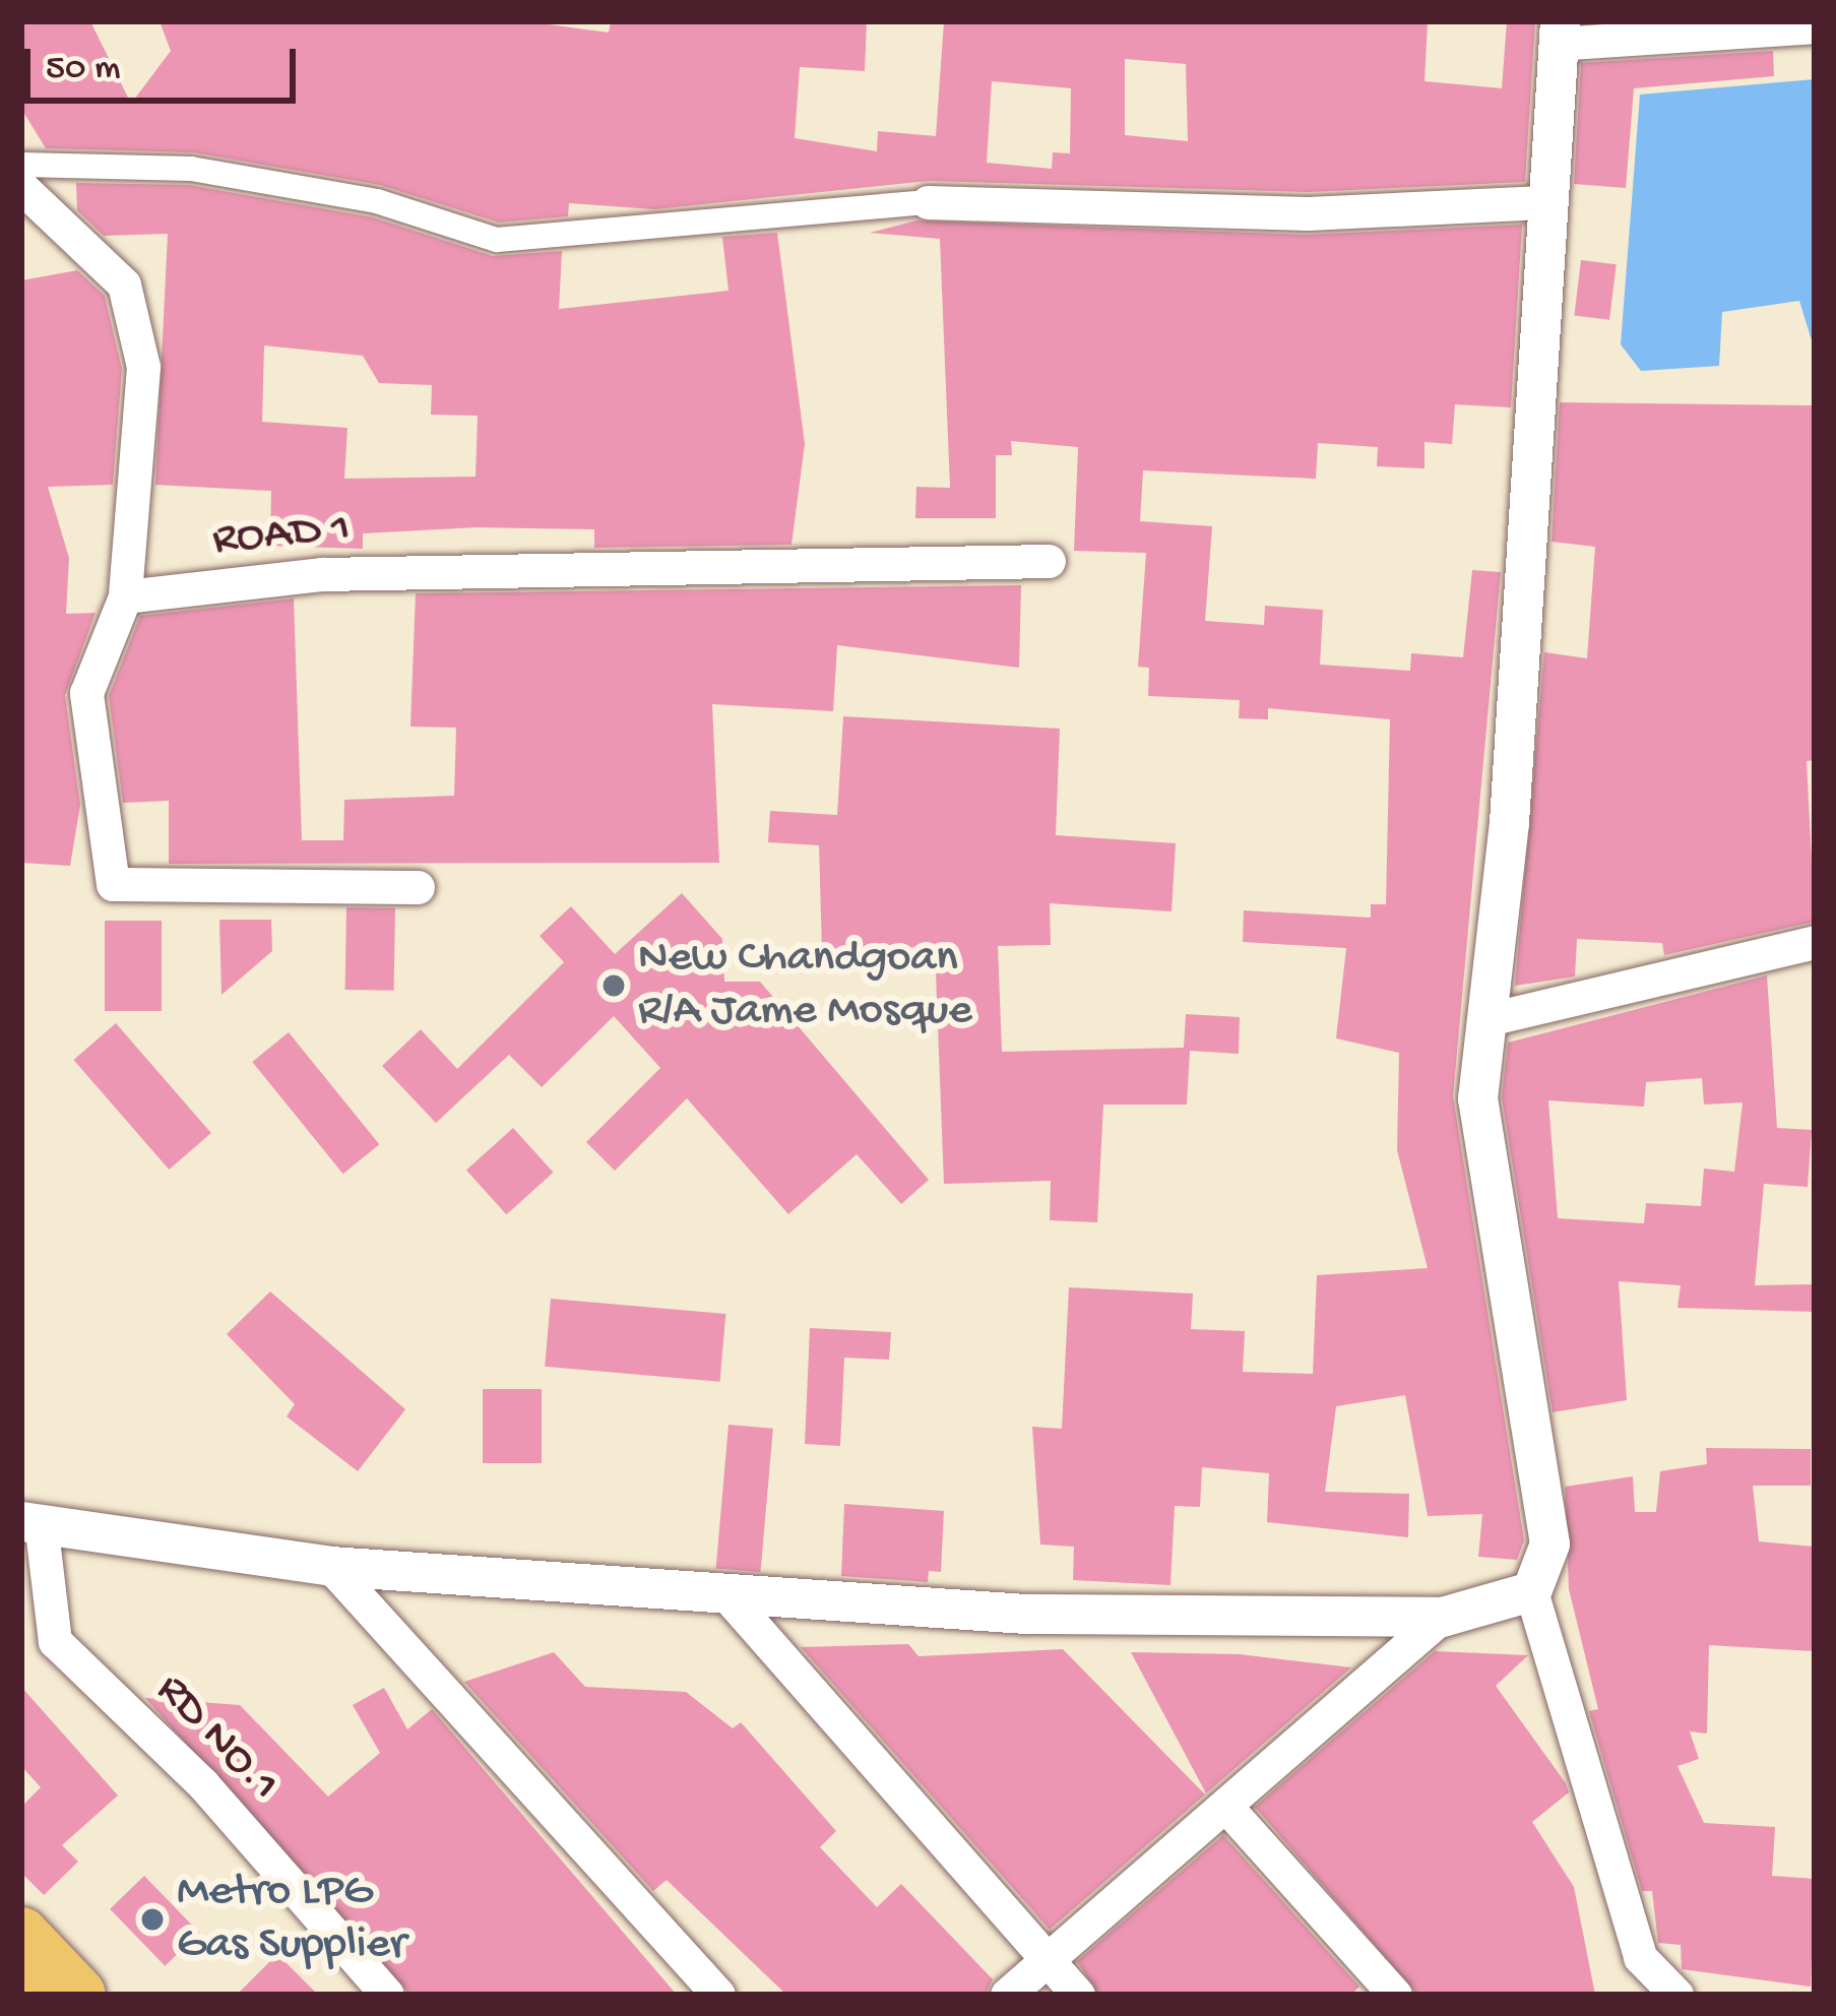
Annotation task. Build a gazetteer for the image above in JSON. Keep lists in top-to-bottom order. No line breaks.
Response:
{"streets":{"street":["ROAD 1","RD NO.1"]},"places":["New Chandgoan R/A Jame Mosque","Metro LPG Gas Supplier"],"scale_bar":"50 m"}
